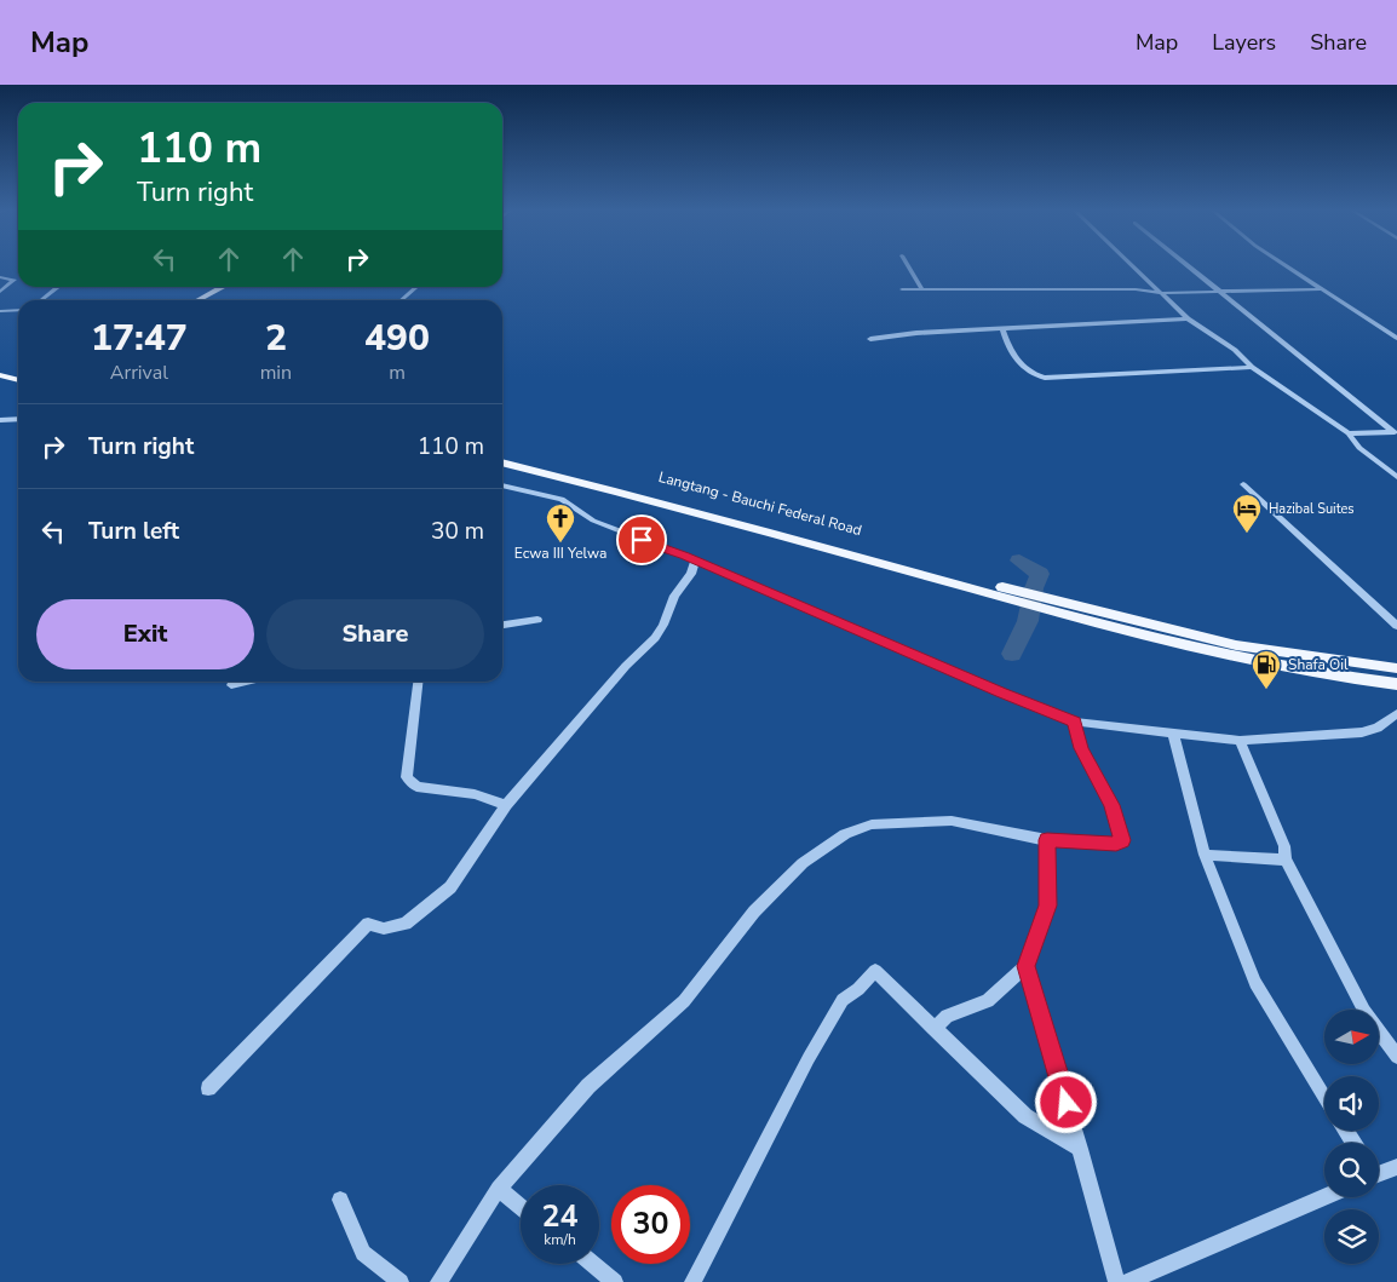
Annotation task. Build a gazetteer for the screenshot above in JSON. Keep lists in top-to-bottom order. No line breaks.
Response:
{"streets":{"main road":["Langtang - Bauchi Federal Road"]},"places":{"hotel":["Hazibal Suites"],"church":["Ecwa III Yelwa"],"fuel station":["Shafa Oil"]},"north":"right","page":{"header":"Map","nav":["Map","Layers","Share"],"turn":["110 m","Turn right"],"eta":["17:47","Arrival","2","min","490","m"],"list":[{"name":"Turn right","value":"110 m"},{"name":"Turn left","value":"30 m"}],"buttons":["Exit","Share"],"speed":"24 km/h","limit":"30"}}
